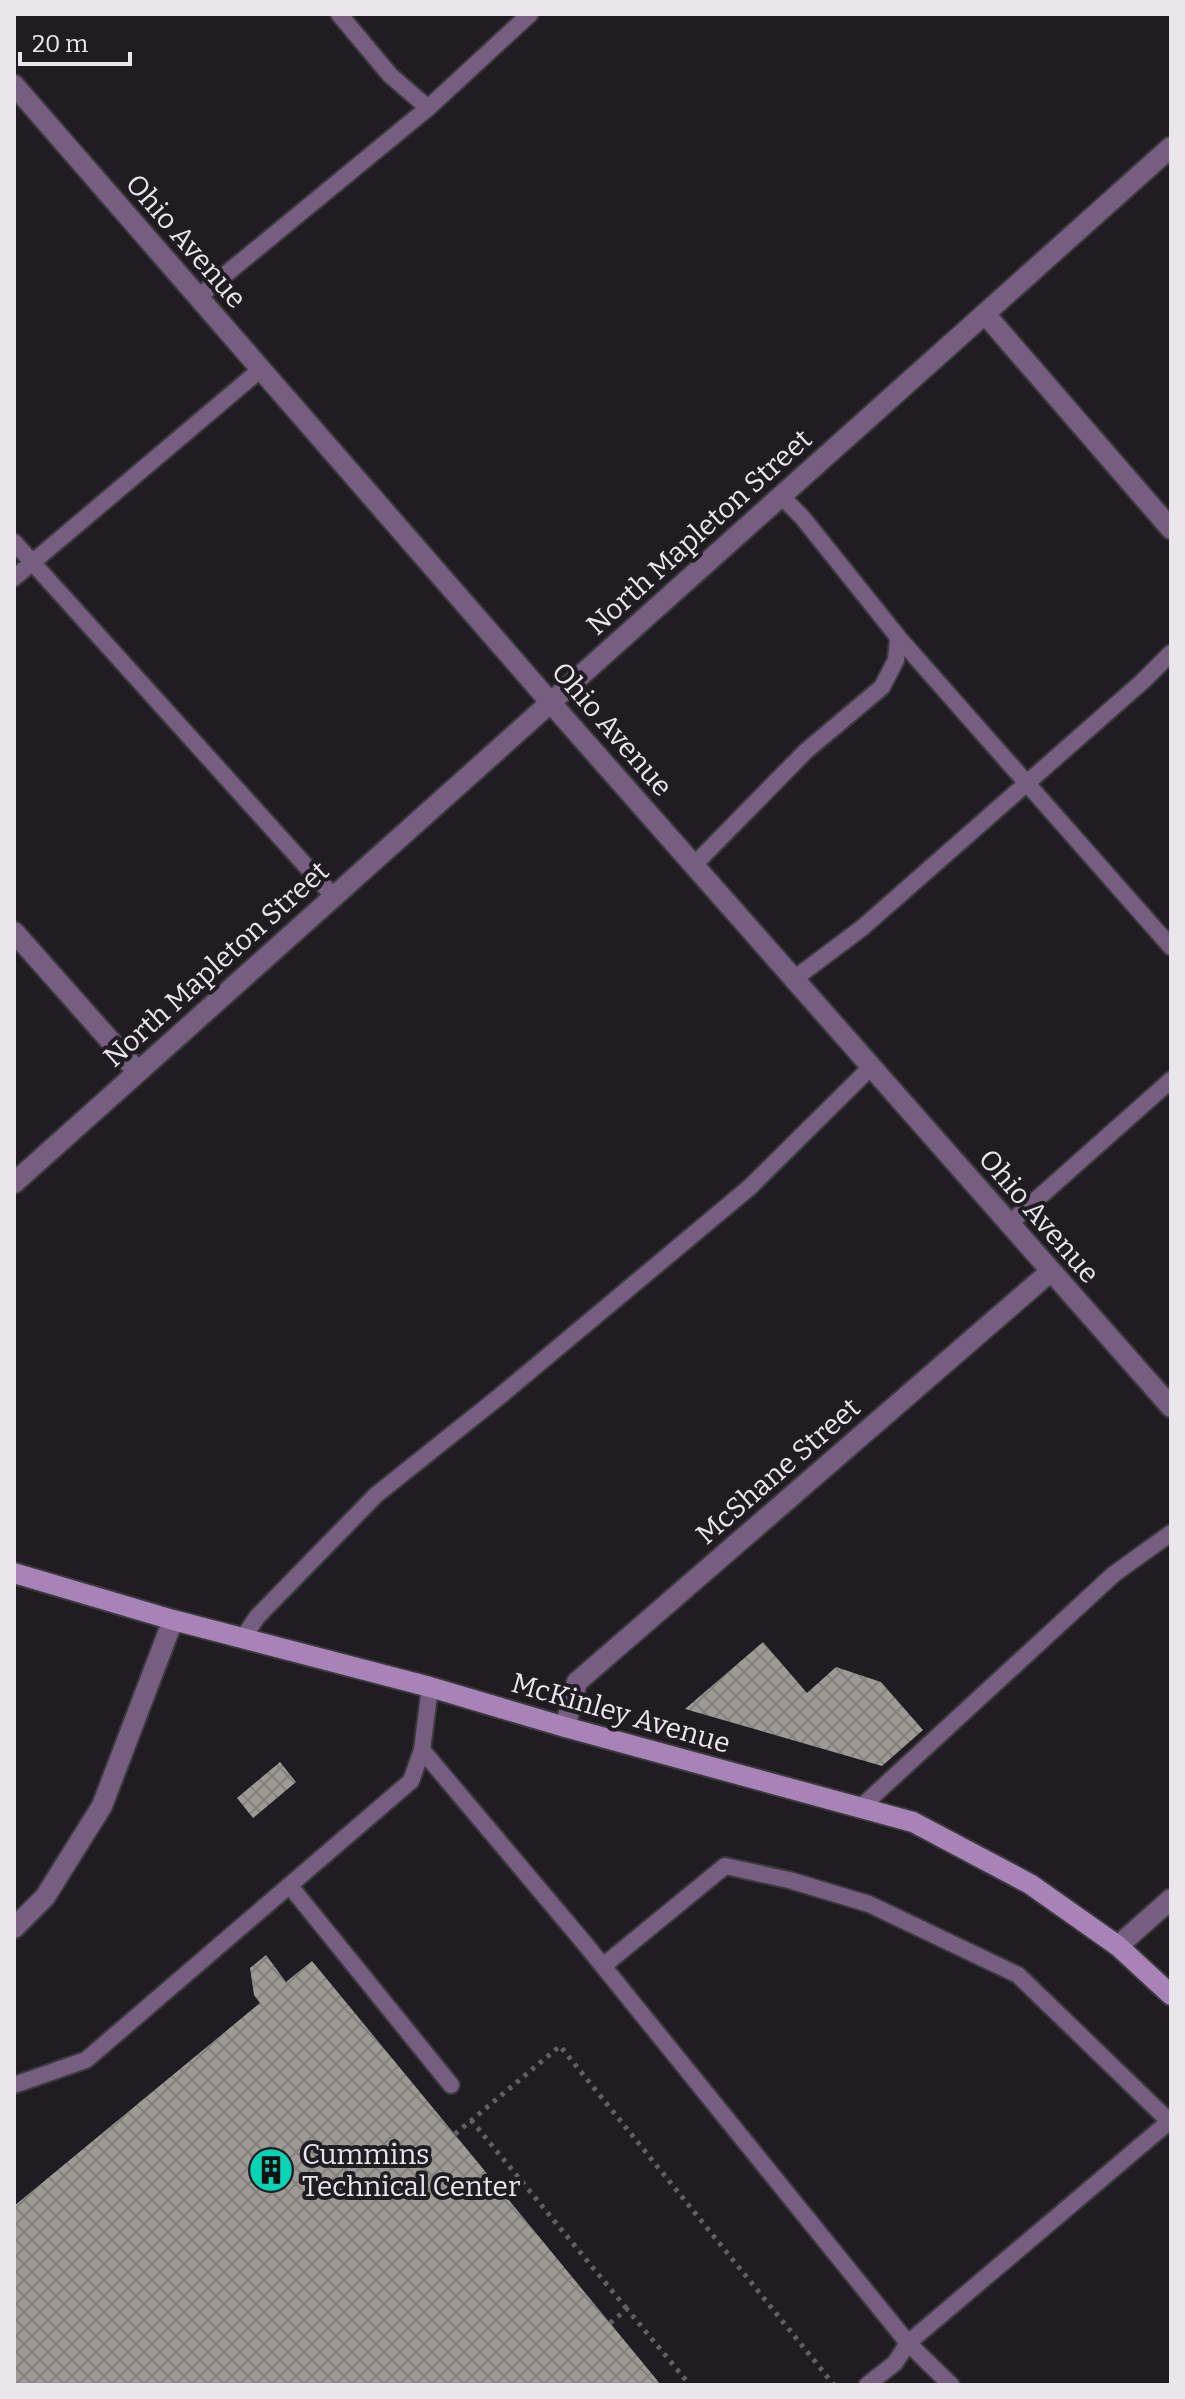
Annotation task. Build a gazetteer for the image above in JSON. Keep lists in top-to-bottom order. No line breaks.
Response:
{"streets":{"street":["Ohio Avenue","North Mapleton Street","McShane Street","McKinley Avenue"]},"crossings":[["Ohio Avenue","North Mapleton Street"],["Ohio Avenue","McShane Street"],["McShane Street","McKinley Avenue"]],"places":{"building":["Cummins Technical Center"]},"scale_bar":"20 m"}
